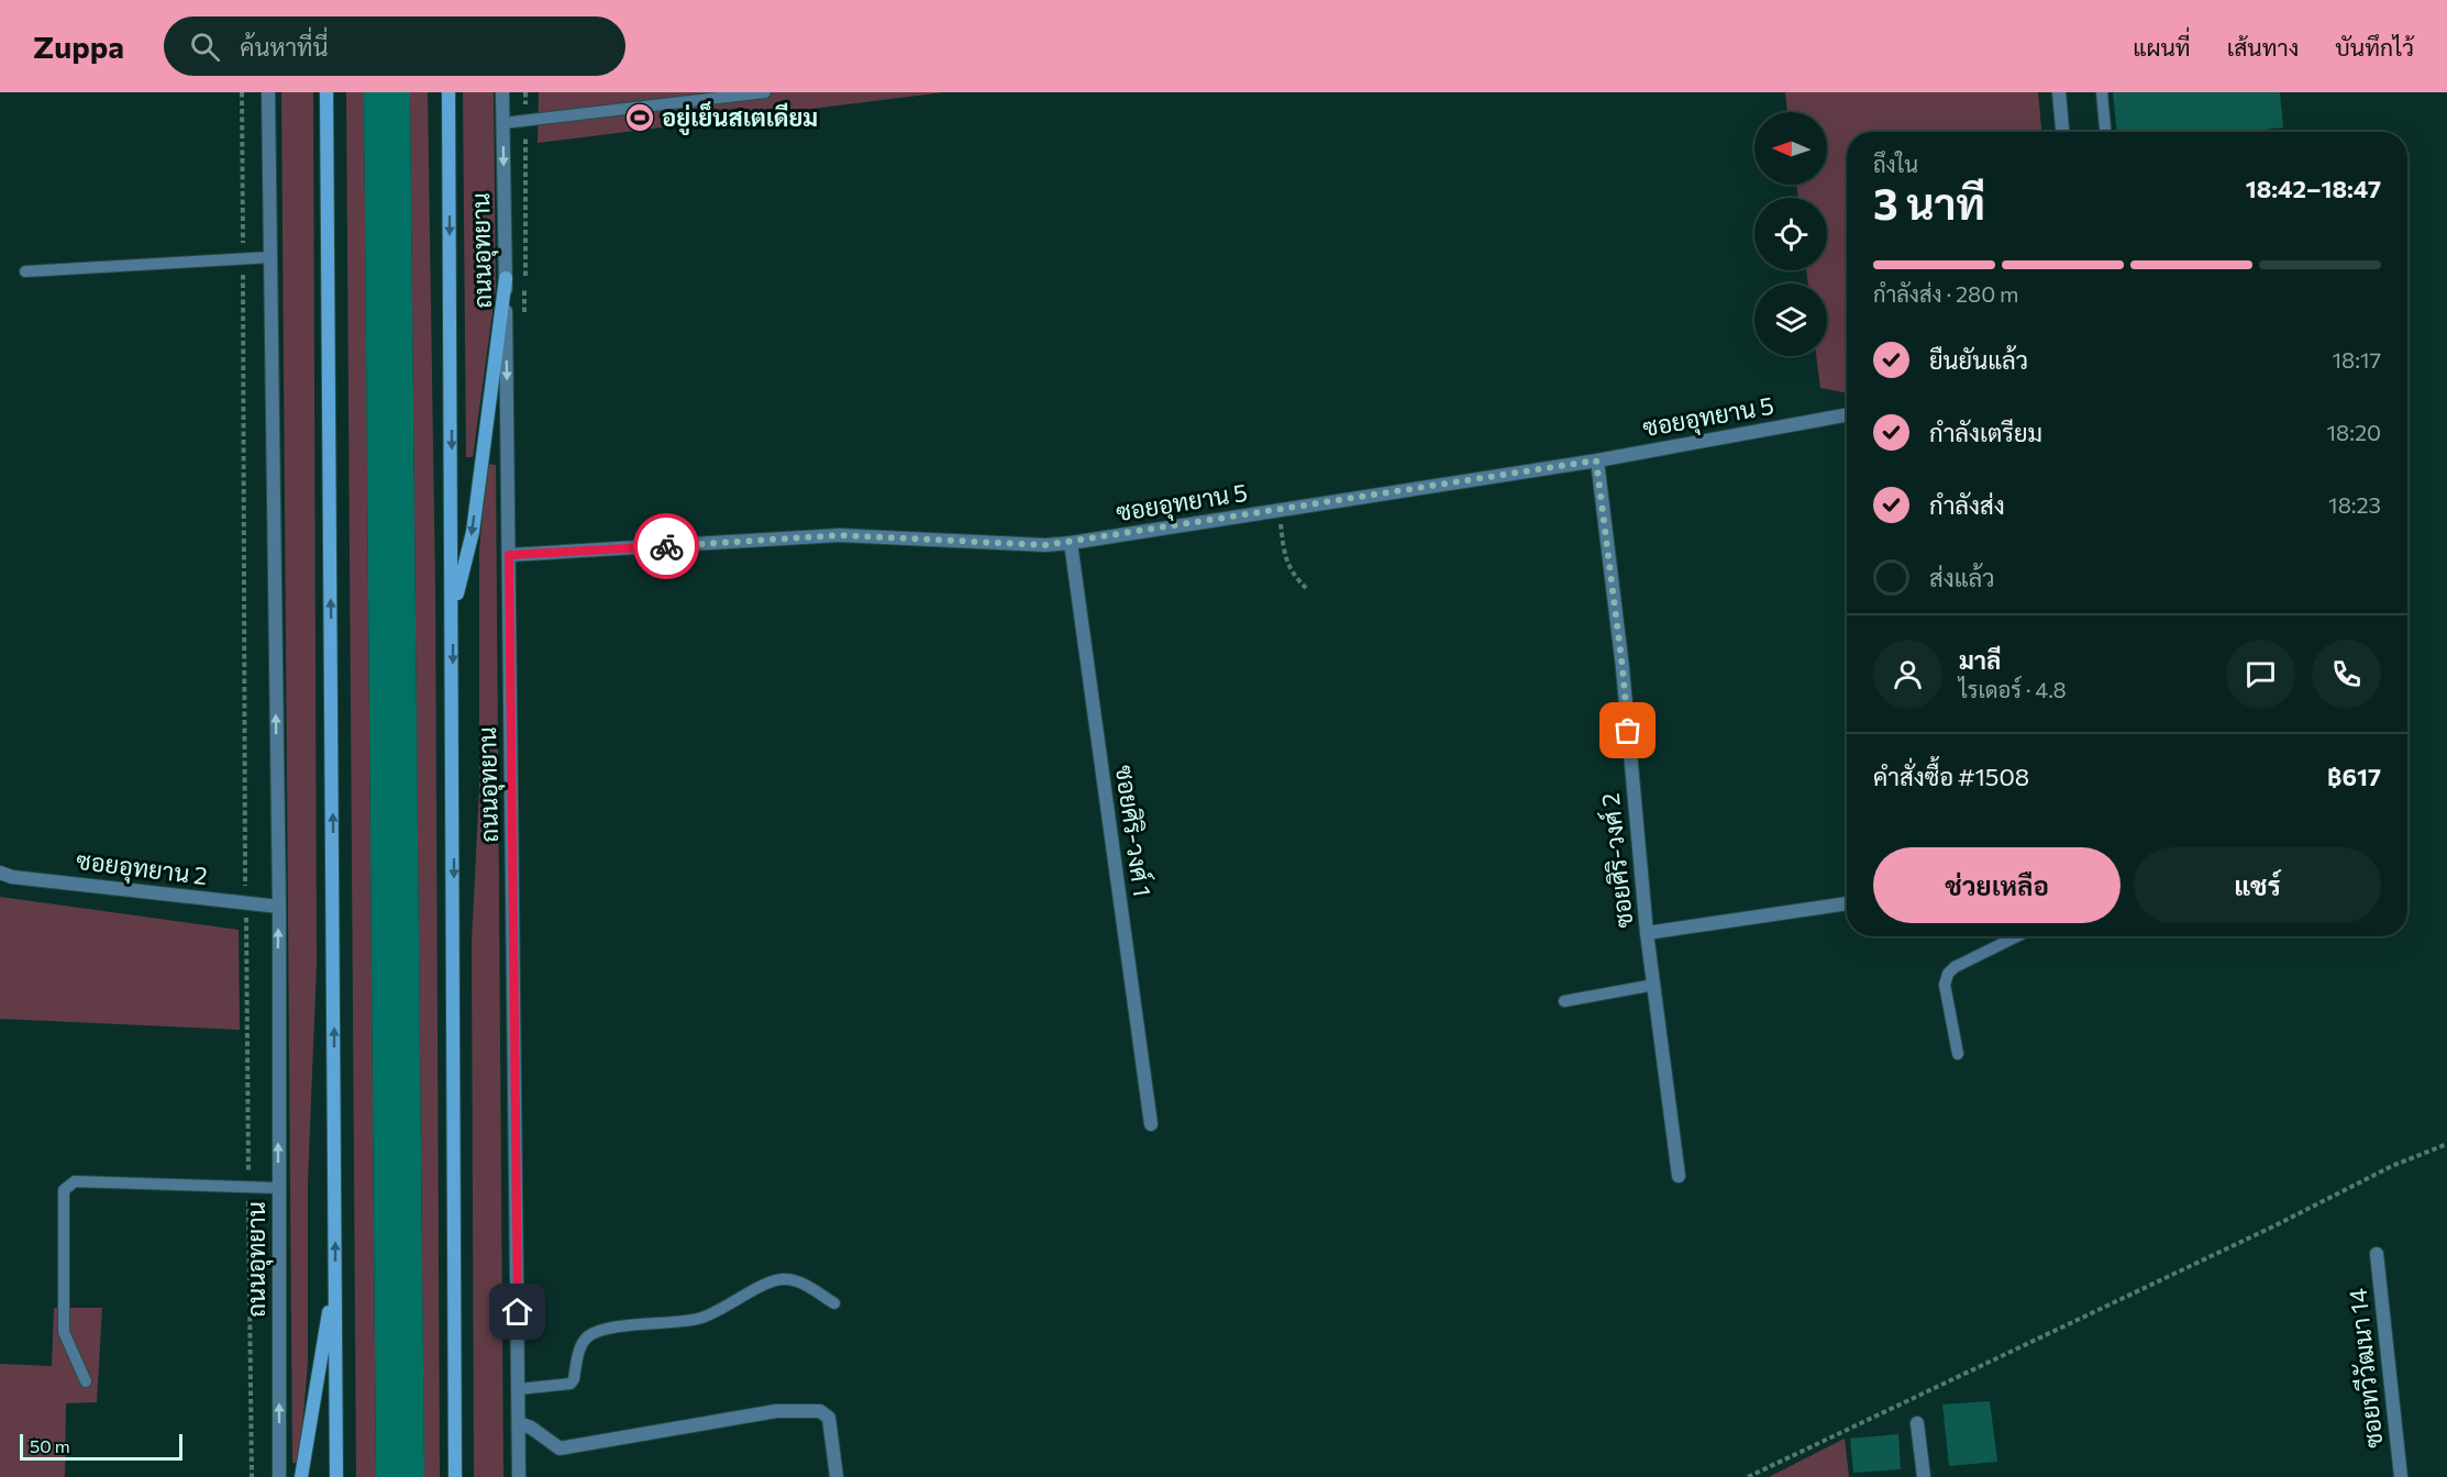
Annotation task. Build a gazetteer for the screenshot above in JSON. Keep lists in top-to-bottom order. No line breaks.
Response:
{"streets":{"main road":["ถนนอุทยาน"],"street":["ซอยอุทยาน 5","ซอยศิริ-วงศ์ 1","ซอยศิริ-วงศ์ 2","ซอยอุทยาน 2","ซอยทวีวัฒนา 14"]},"crossings":[["ถนนอุทยาน","ซอยอุทยาน 5"],["ถนนอุทยาน","ซอยอุทยาน 2"],["ซอยอุทยาน 5","ซอยศิริ-วงศ์ 1"],["ซอยอุทยาน 5","ซอยศิริ-วงศ์ 2"]],"places":{"sports":["อยู่เย็นสเตเดียม"]},"scale_bar":"50 m","north":"left","page":{"header":"Zuppa","search":"ค้นหาที่นี่","nav":["แผนที่","เส้นทาง","บันทึกไว้"],"heading":["3 นาที","ถึงใน","18:42–18:47"],"panel":["มาลี","ไรเดอร์ · 4.8","คำสั่งซื้อ #1508","฿617"],"bar":"กำลังส่ง · 280 m","list":[["ยืนยันแล้ว","18:17"],["กำลังเตรียม","18:20"],["กำลังส่ง","18:23"],"ส่งแล้ว"],"buttons":["ช่วยเหลือ","แชร์"],"scale":"50 m"}}
